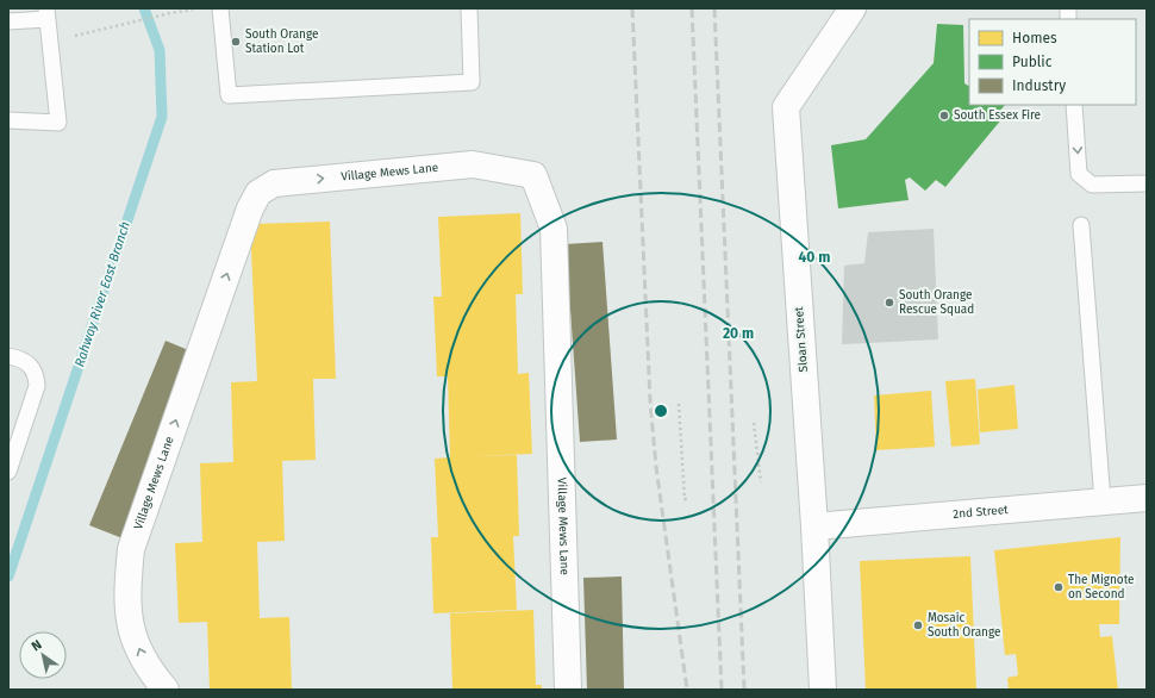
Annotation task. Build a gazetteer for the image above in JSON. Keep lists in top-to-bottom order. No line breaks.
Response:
{"streets":{"street":["Village Mews Lane","Sloan Street","2nd Street"]},"crossings":[["Sloan Street","2nd Street"]],"water":["Rahway River East Branch"],"places":["South Orange Station Lot","South Essex Fire","South Orange Rescue Squad","The Mignote on Second","Mosaic South Orange"],"legend":["Homes","Public","Industry"],"north":"top left","rings":["40 m","20 m"]}
